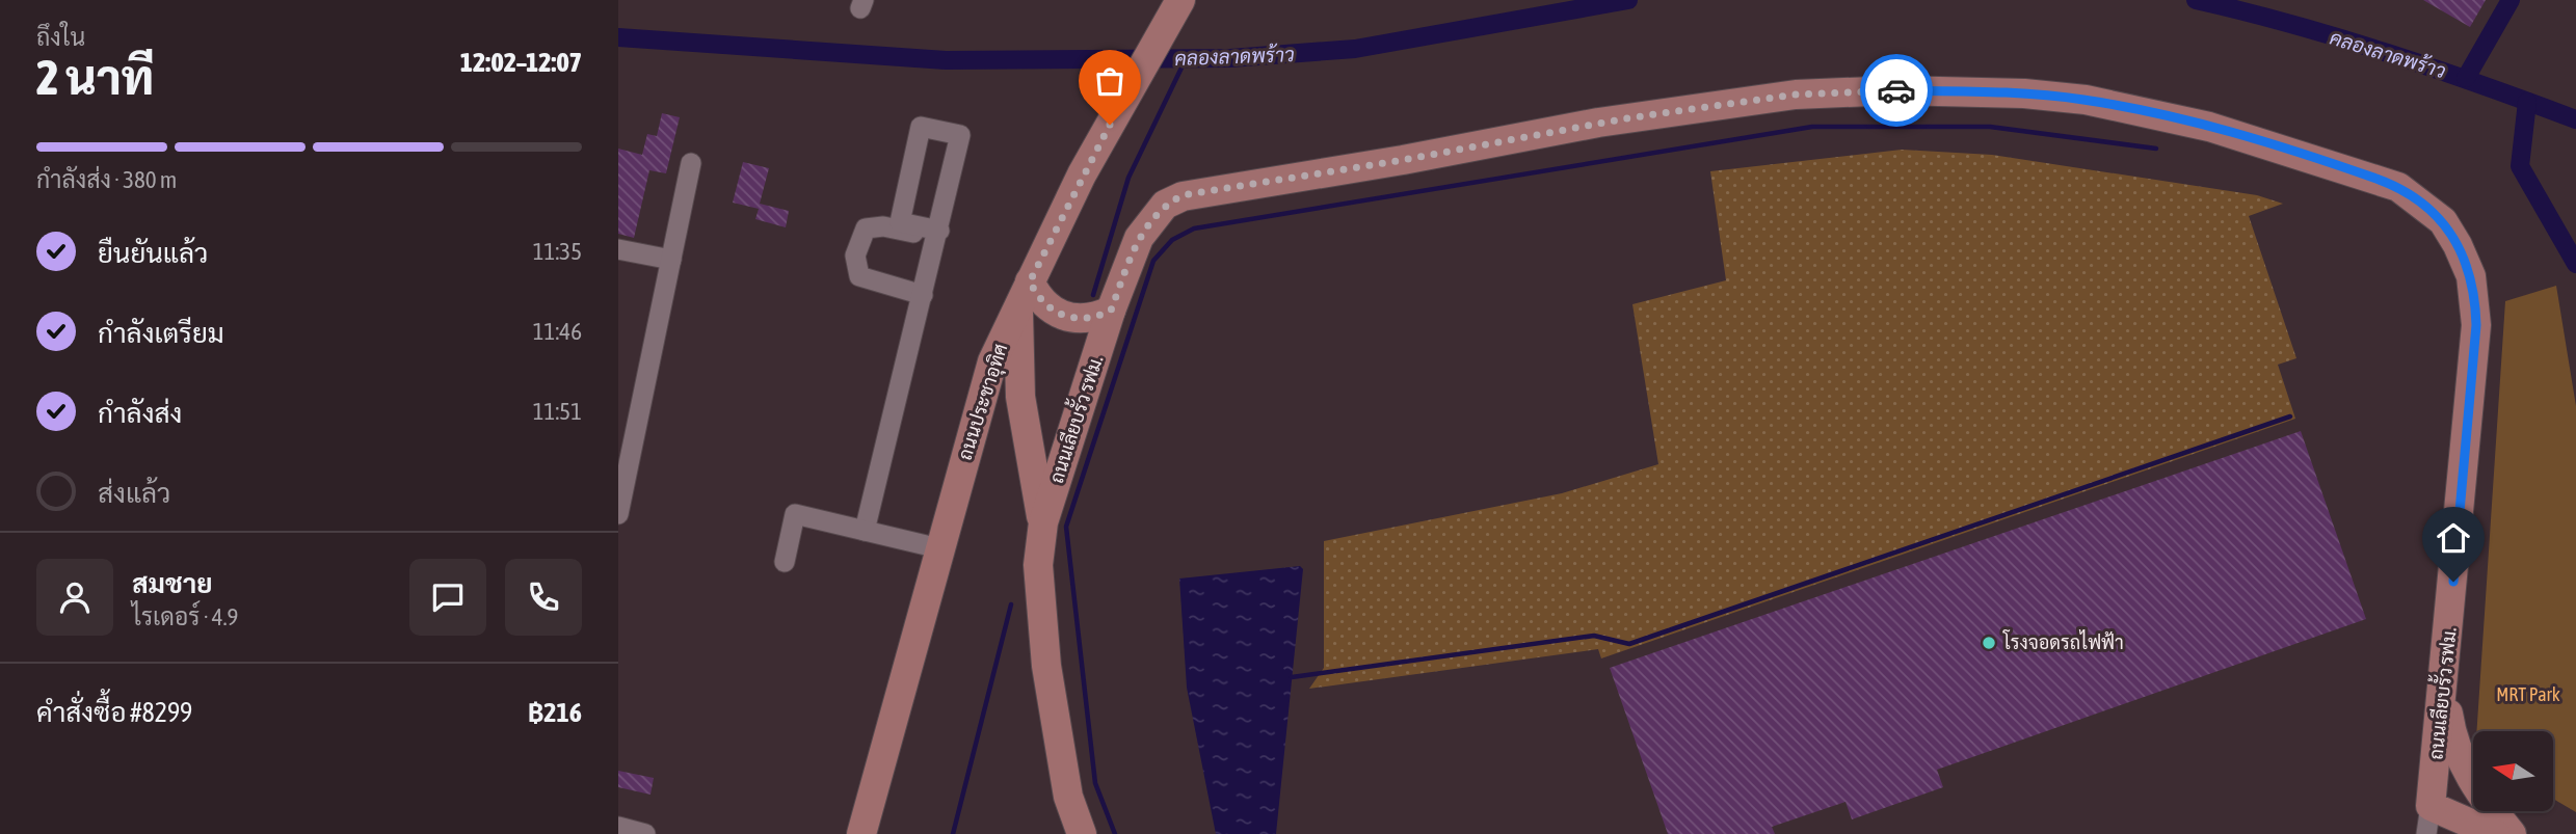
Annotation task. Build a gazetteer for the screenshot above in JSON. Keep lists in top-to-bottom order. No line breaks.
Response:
{"streets":{"street":["ถนนประชาอุทิศ","ถนนเลียบรั้ว รฟม."]},"water":["คลองลาดพร้าว"],"parks":["MRT Park"],"places":["โรงจอดรถไฟฟ้า"],"north":"left","page":{"heading":["2 นาที","ถึงใน","12:02–12:07"],"panel":["สมชาย","ไรเดอร์ · 4.9","คำสั่งซื้อ #8299","฿216"],"bar":"กำลังส่ง · 380 m","list":[["ยืนยันแล้ว","11:35"],["กำลังเตรียม","11:46"],["กำลังส่ง","11:51"],"ส่งแล้ว"]}}
